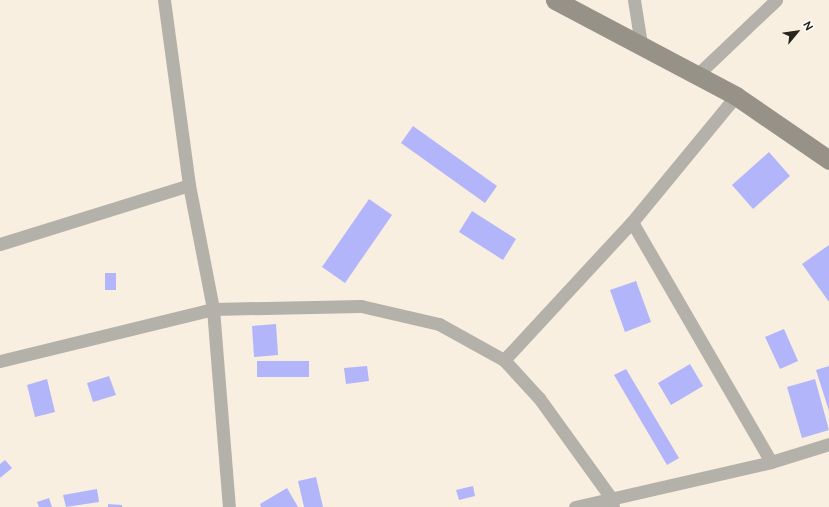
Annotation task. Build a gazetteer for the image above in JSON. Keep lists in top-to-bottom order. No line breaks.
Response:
{"north":"top right"}
